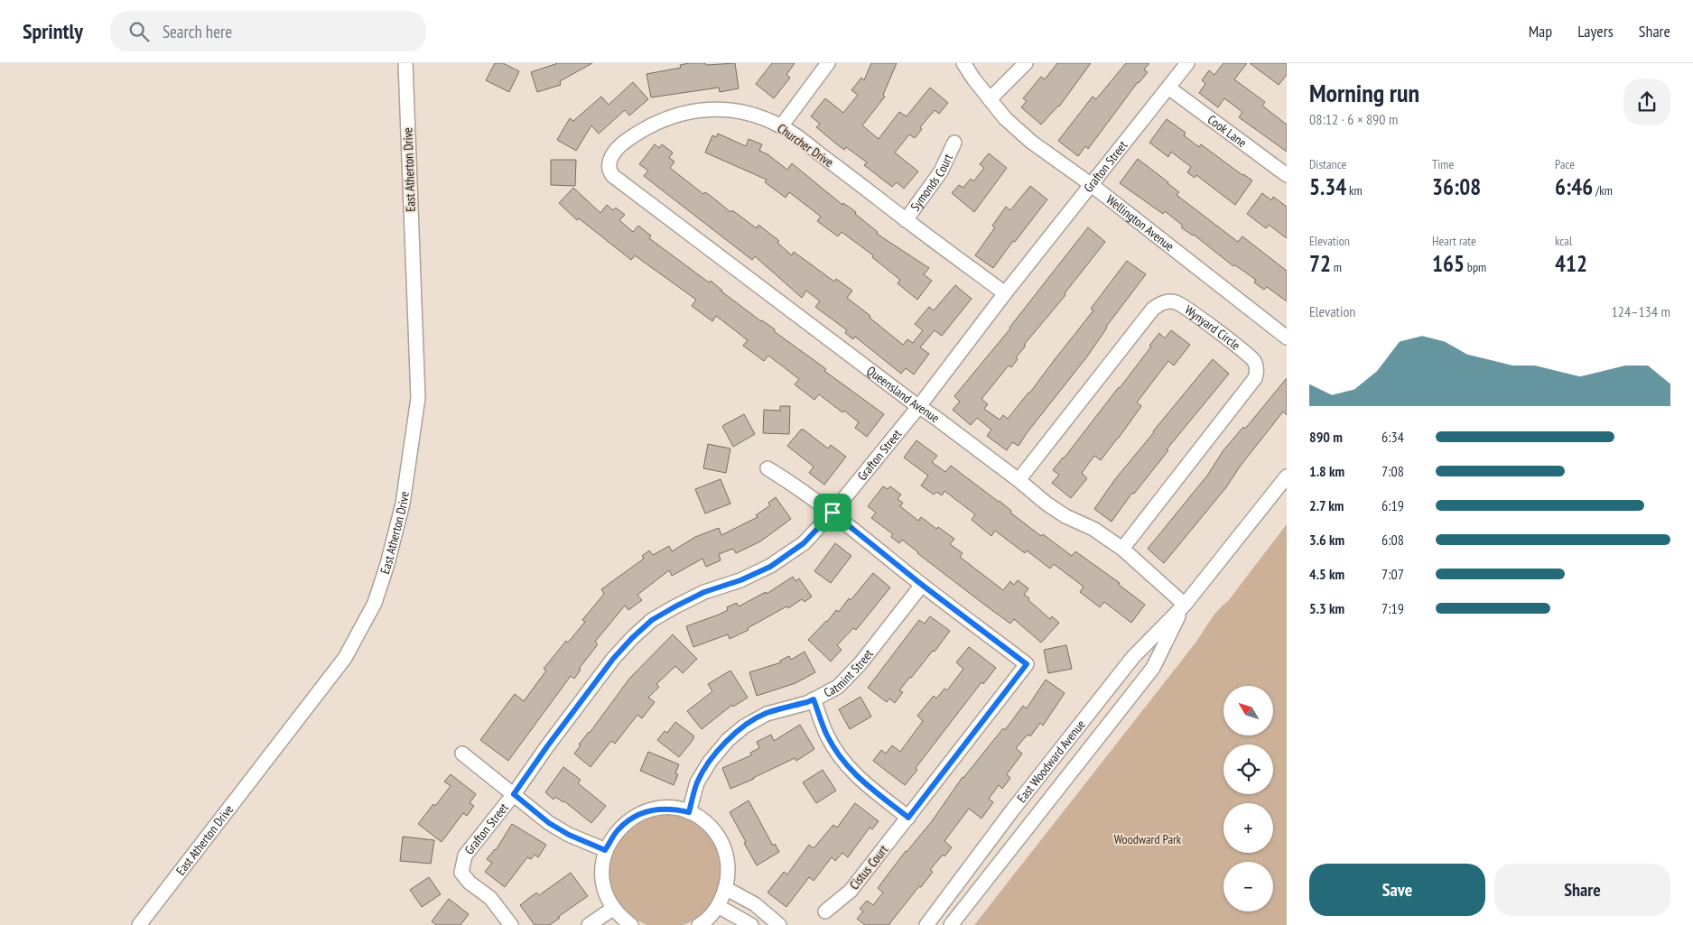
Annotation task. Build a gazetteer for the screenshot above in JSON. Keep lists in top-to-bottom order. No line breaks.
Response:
{"streets":{"street":["Cook Lane","Churcher Drive","Grafton Street","East Atherton Drive","Symonds Court","Wellington Avenue","Wynyard Circle","Queensland Avenue","Catmint Street","East Woodward Avenue","Cistus Court"]},"crossings":[["Cook Lane","Grafton Street"],["Churcher Drive","Grafton Street"],["Churcher Drive","Symonds Court"],["Churcher Drive","Queensland Avenue"],["Grafton Street","Wellington Avenue"],["Grafton Street","Queensland Avenue"],["Wynyard Circle","Queensland Avenue"],["Queensland Avenue","East Woodward Avenue"],["Catmint Street","Cistus Court"]],"parks":["Woodward Park"],"north":"top left","page":{"header":"Sprintly","search":"Search here","nav":["Map","Layers","Share"],"heading":["Morning run","08:12 · 6 × 890 m"],"stats":[["Distance","5.34 km"],["Time","36:08"],["Pace","6:46 /km"],["Elevation","72 m"],["Heart rate","165 bpm"],["kcal","412"]],"chart":["Elevation","124–134 m"],"list":[{"name":"890 m","note":"6:34"},{"name":"1.8 km","note":"7:08"},{"name":"2.7 km","note":"6:19"},{"name":"3.6 km","note":"6:08"},{"name":"4.5 km","note":"7:07"},{"name":"5.3 km","note":"7:19"}],"map_buttons":["+","−"],"buttons":["Save","Share"]}}
